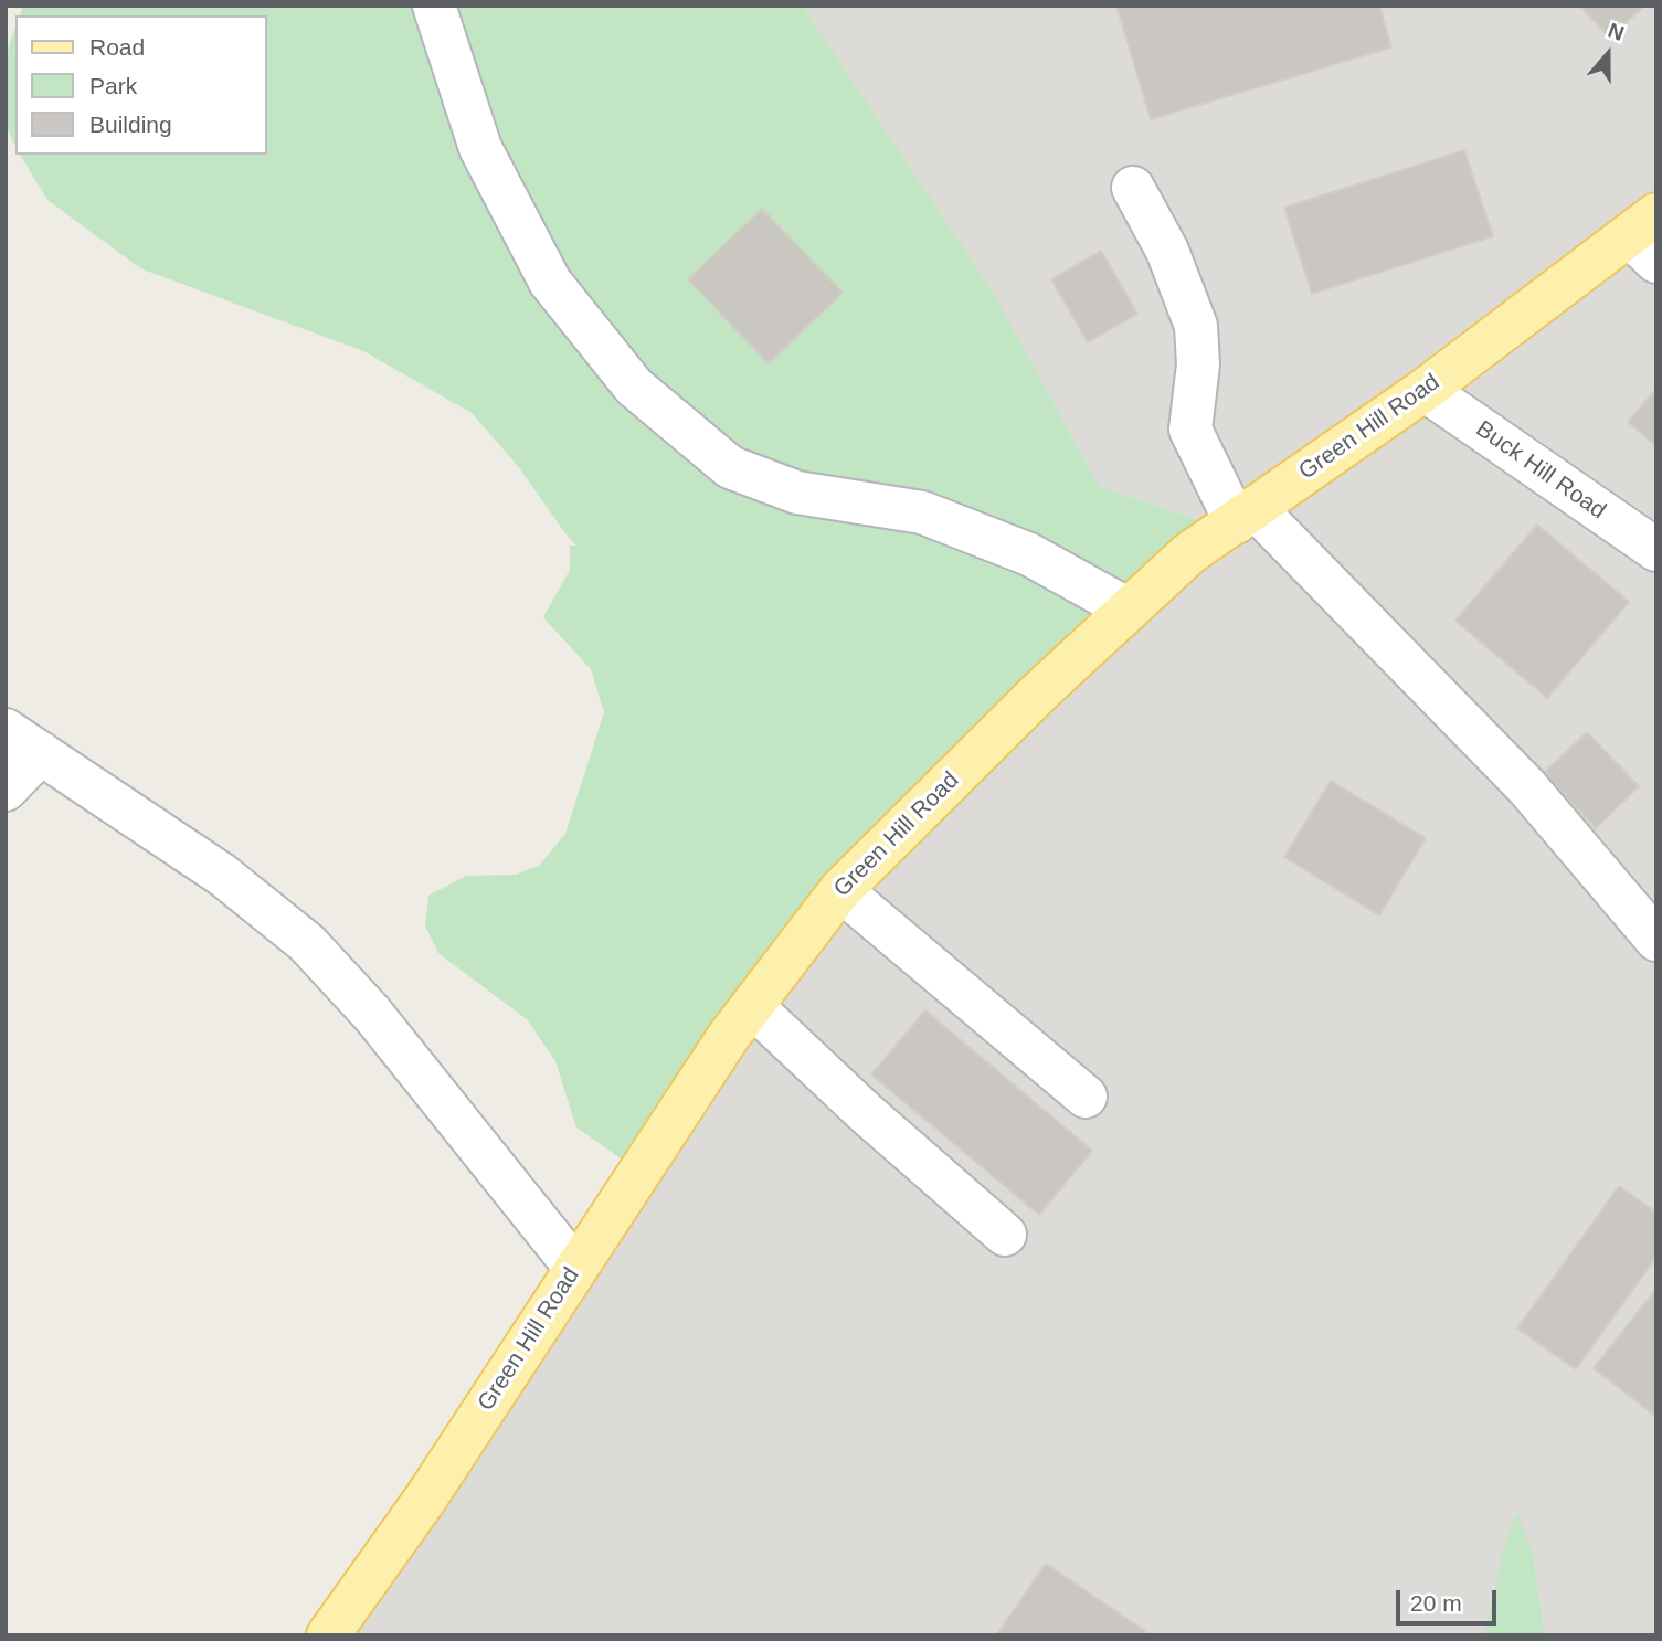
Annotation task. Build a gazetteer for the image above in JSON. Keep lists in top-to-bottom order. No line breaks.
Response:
{"streets":{"main road":["Green Hill Road"],"street":["Buck Hill Road"]},"crossings":[["Green Hill Road","Buck Hill Road"]],"legend":["Road","Park","Building"],"scale_bar":"20 m","north":"top"}
